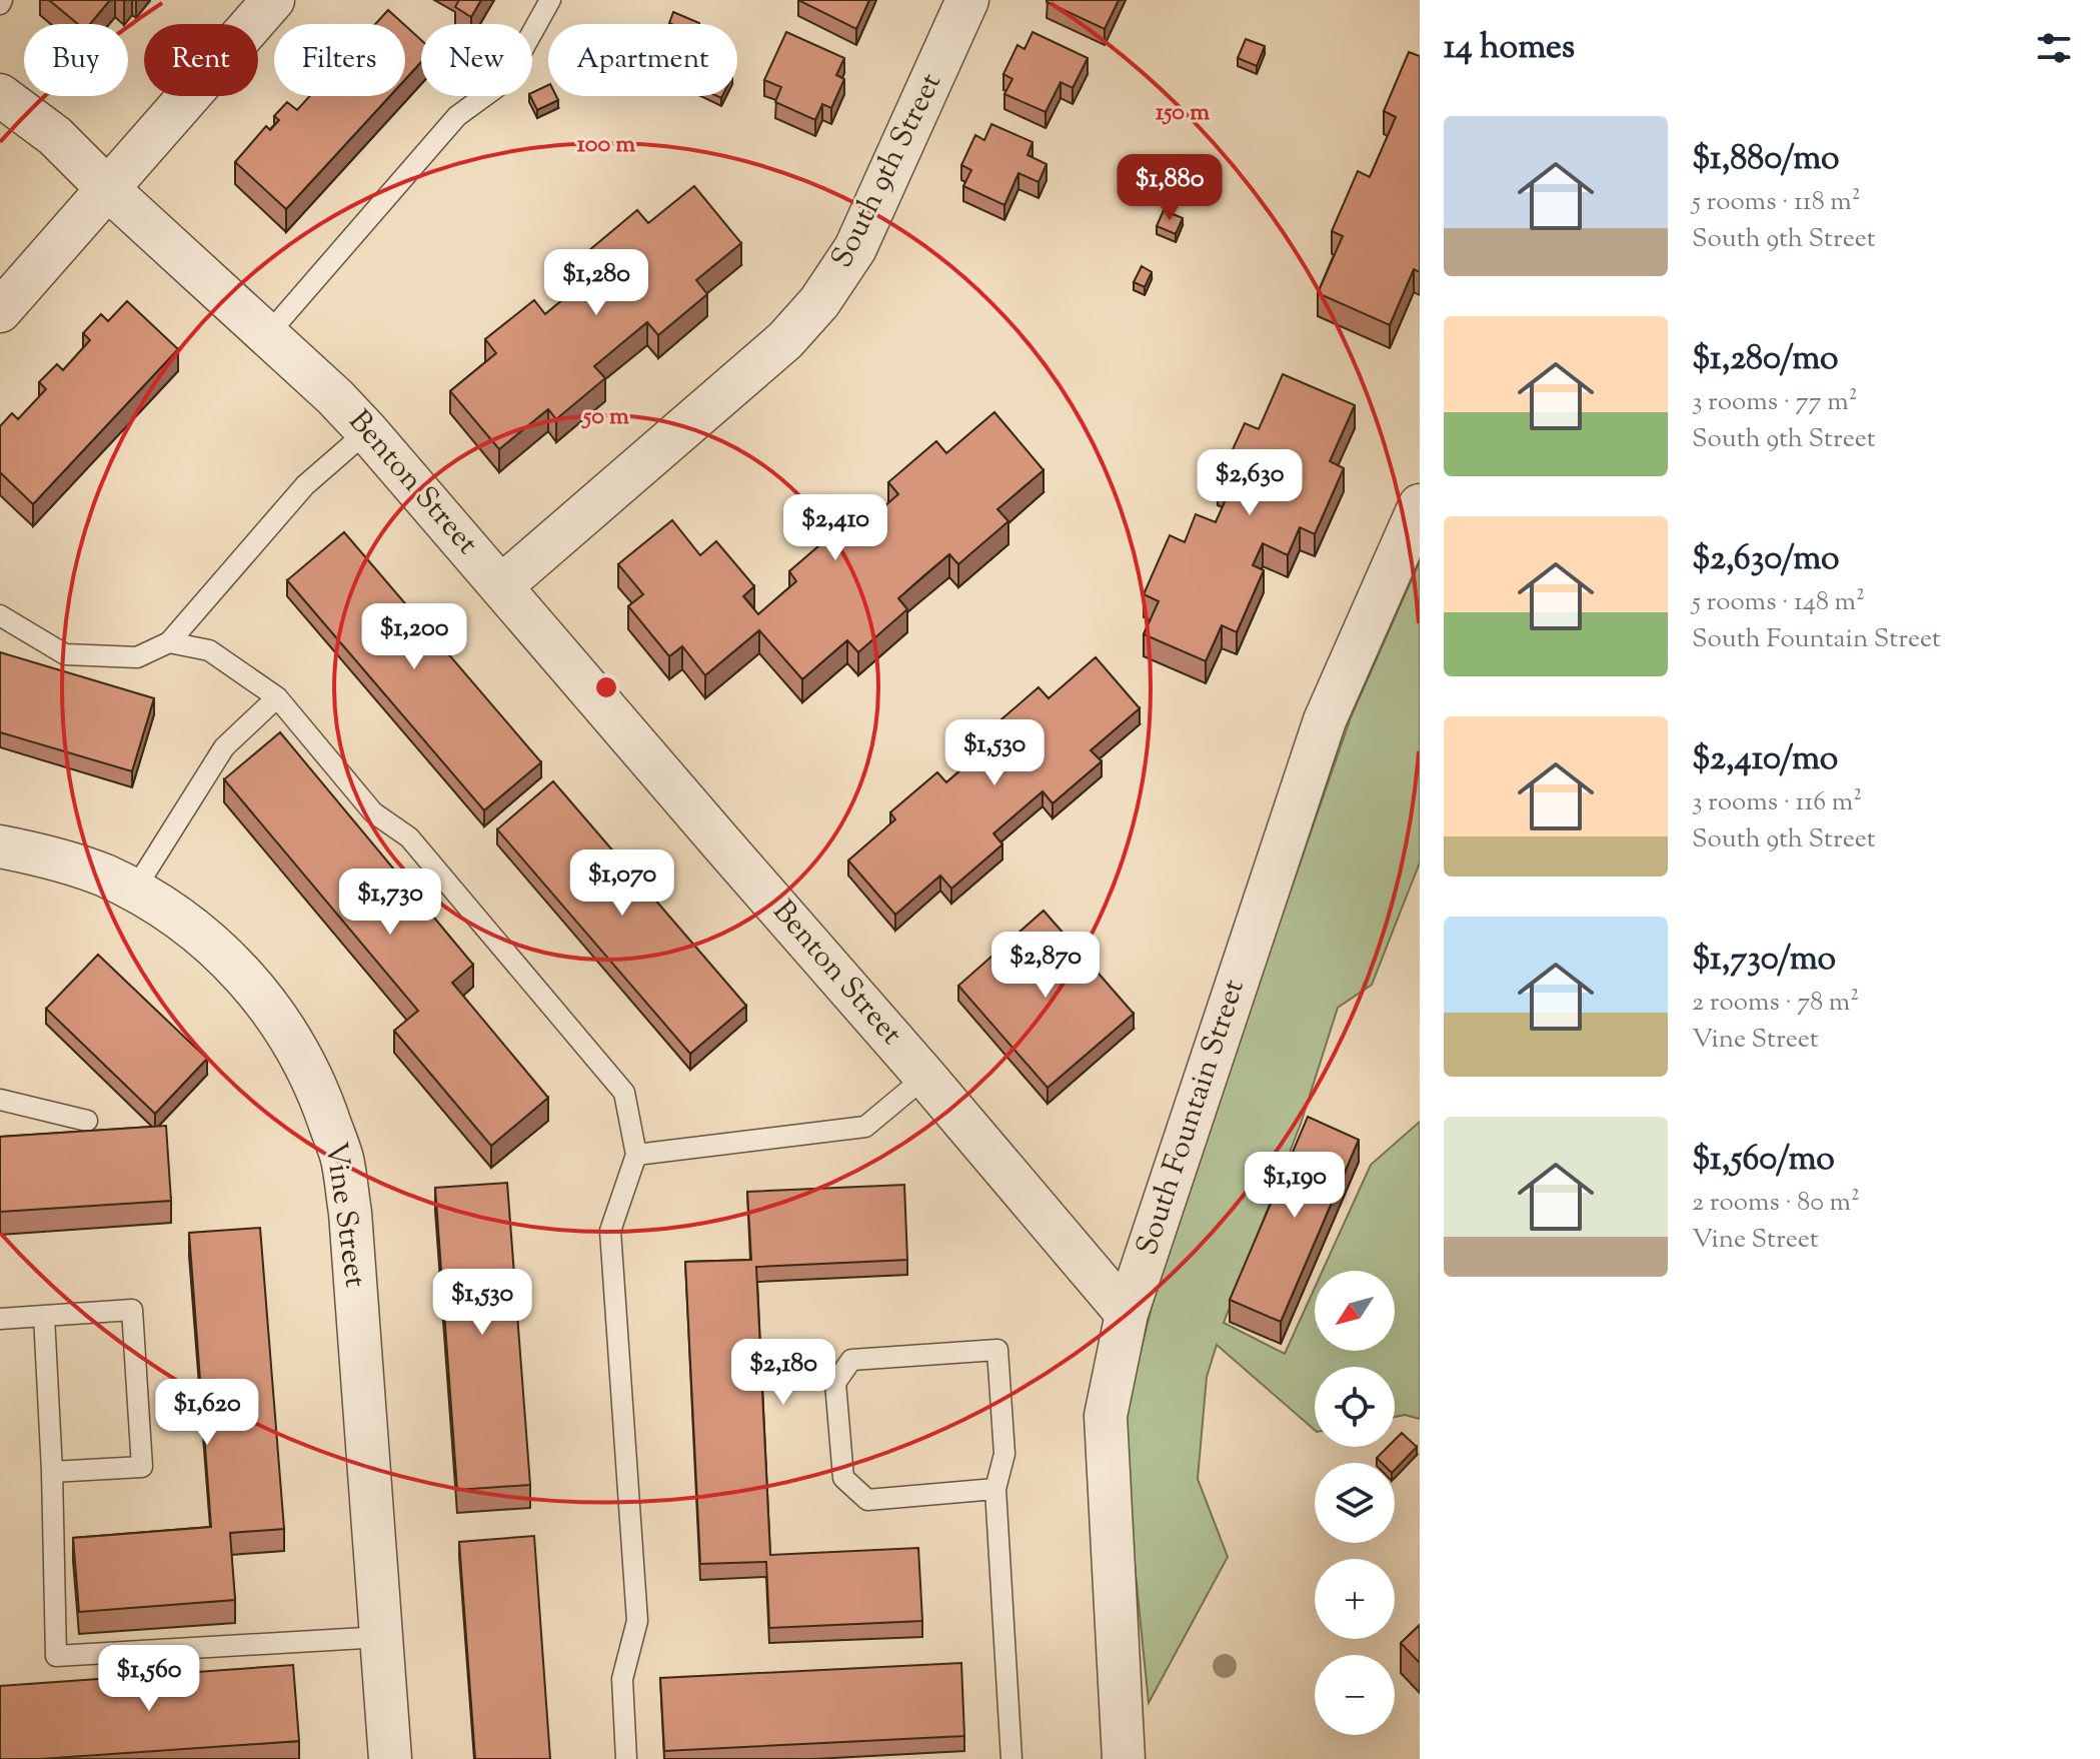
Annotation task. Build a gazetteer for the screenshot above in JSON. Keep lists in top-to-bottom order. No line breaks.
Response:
{"streets":{"street":["South 9th Street","Benton Street","South Fountain Street","Vine Street"]},"crossings":[["South 9th Street","Benton Street"],["Benton Street","South Fountain Street"]],"north":"bottom left","page":{"heading":"14 homes","chip":["Buy","Rent","Filters","New","Apartment"],"list":[{"name":"$1,880/mo","note":"5 rooms · 118 m² · South 9th Street"},{"name":"$1,280/mo","note":"3 rooms · 77 m² · South 9th Street"},{"name":"$2,630/mo","note":"5 rooms · 148 m² · South Fountain Street"},{"name":"$2,410/mo","note":"3 rooms · 116 m² · South 9th Street"},{"name":"$1,730/mo","note":"2 rooms · 78 m² · Vine Street"},{"name":"$1,560/mo","note":"2 rooms · 80 m² · Vine Street"}],"price":["$1,880","$1,280","$2,630","$2,410","$1,200","$1,530","$1,070","$1,730","$2,870","$1,190","$1,530","$2,180","$1,620","$1,560"],"map_buttons":["+","−"]},"rings":["150 m","100 m","50 m"]}
